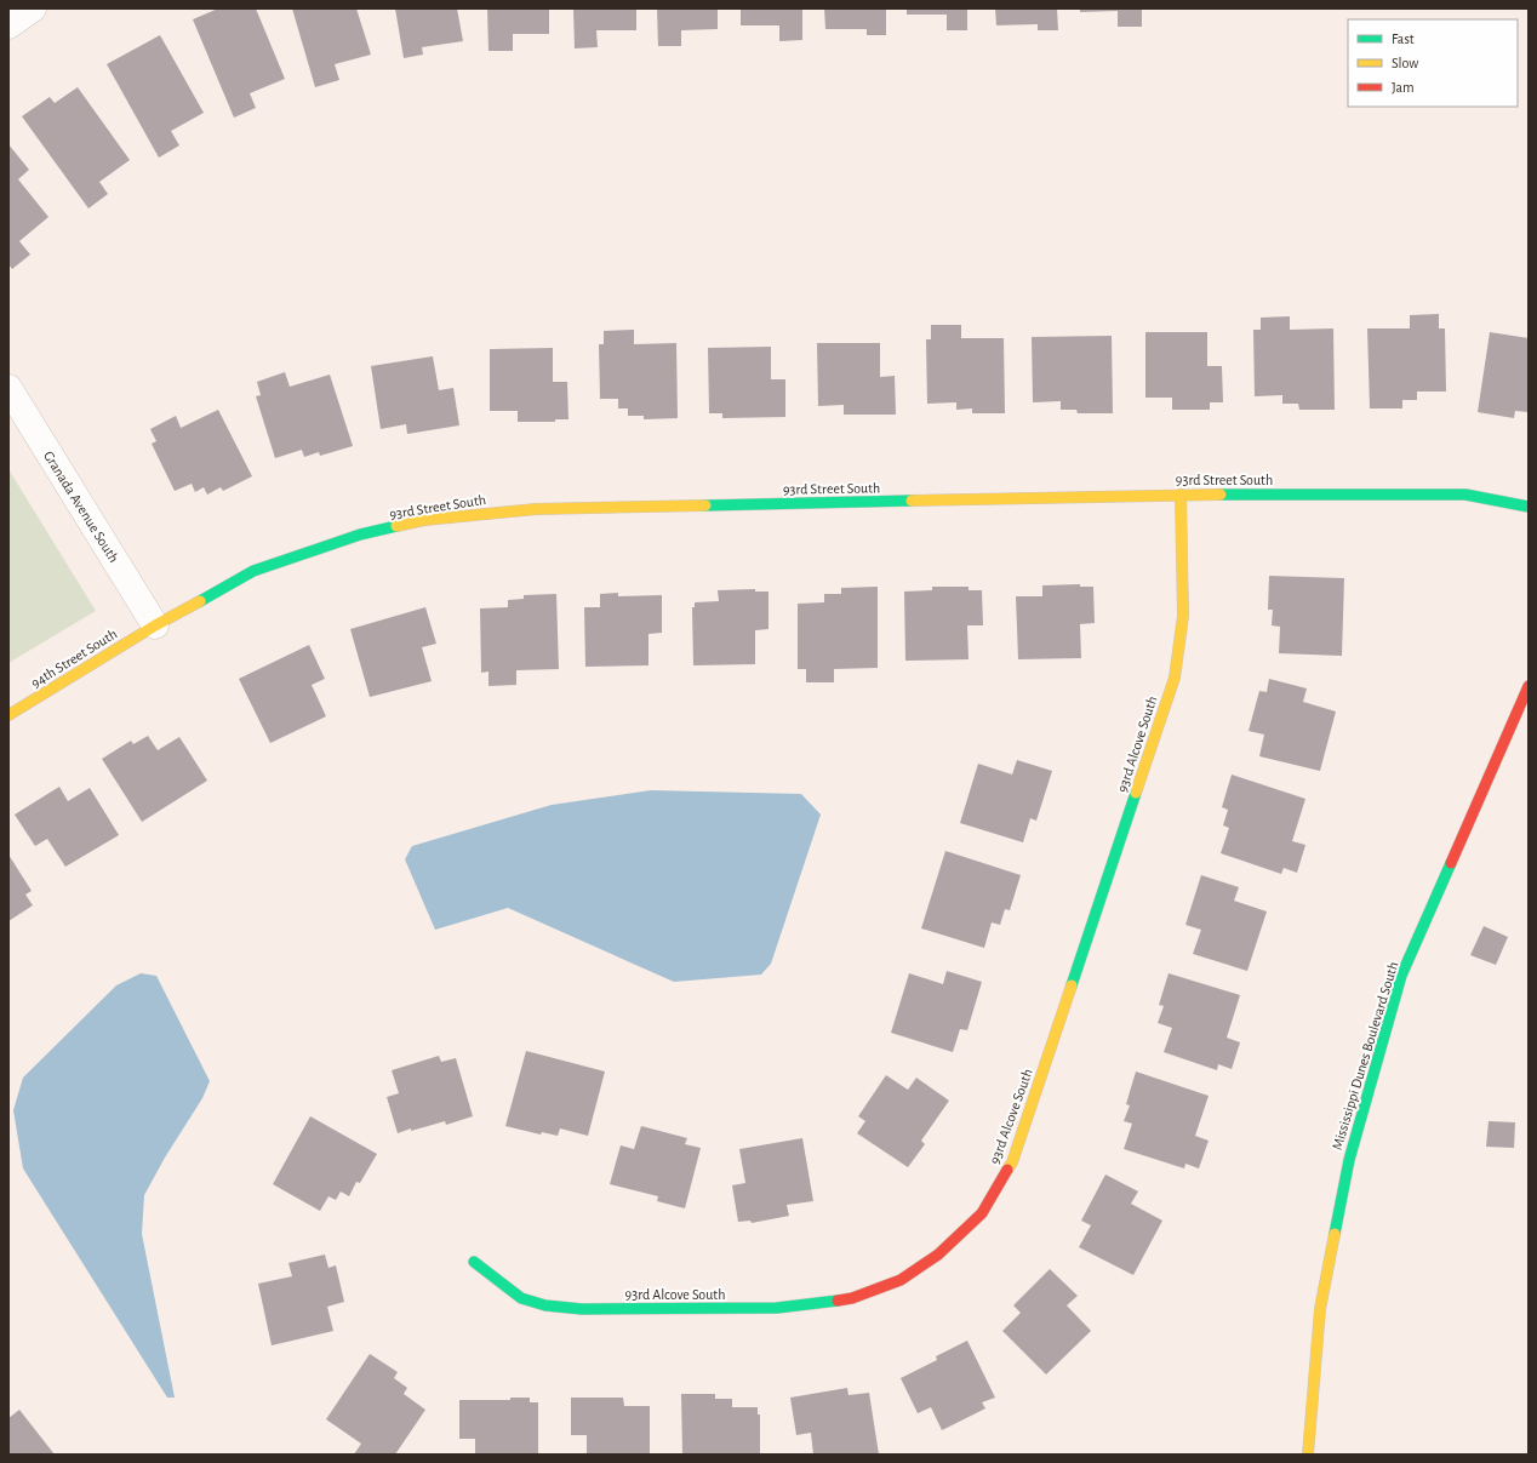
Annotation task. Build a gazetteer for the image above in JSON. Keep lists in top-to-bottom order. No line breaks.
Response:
{"streets":{"street":["93rd Street South","Granada Avenue South","94th Street South","93rd Alcove South","Mississippi Dunes Boulevard South"]},"crossings":[["93rd Street South","Granada Avenue South"],["93rd Street South","94th Street South"],["93rd Street South","93rd Alcove South"],["Granada Avenue South","94th Street South"]],"legend":["Fast","Slow","Jam"]}
